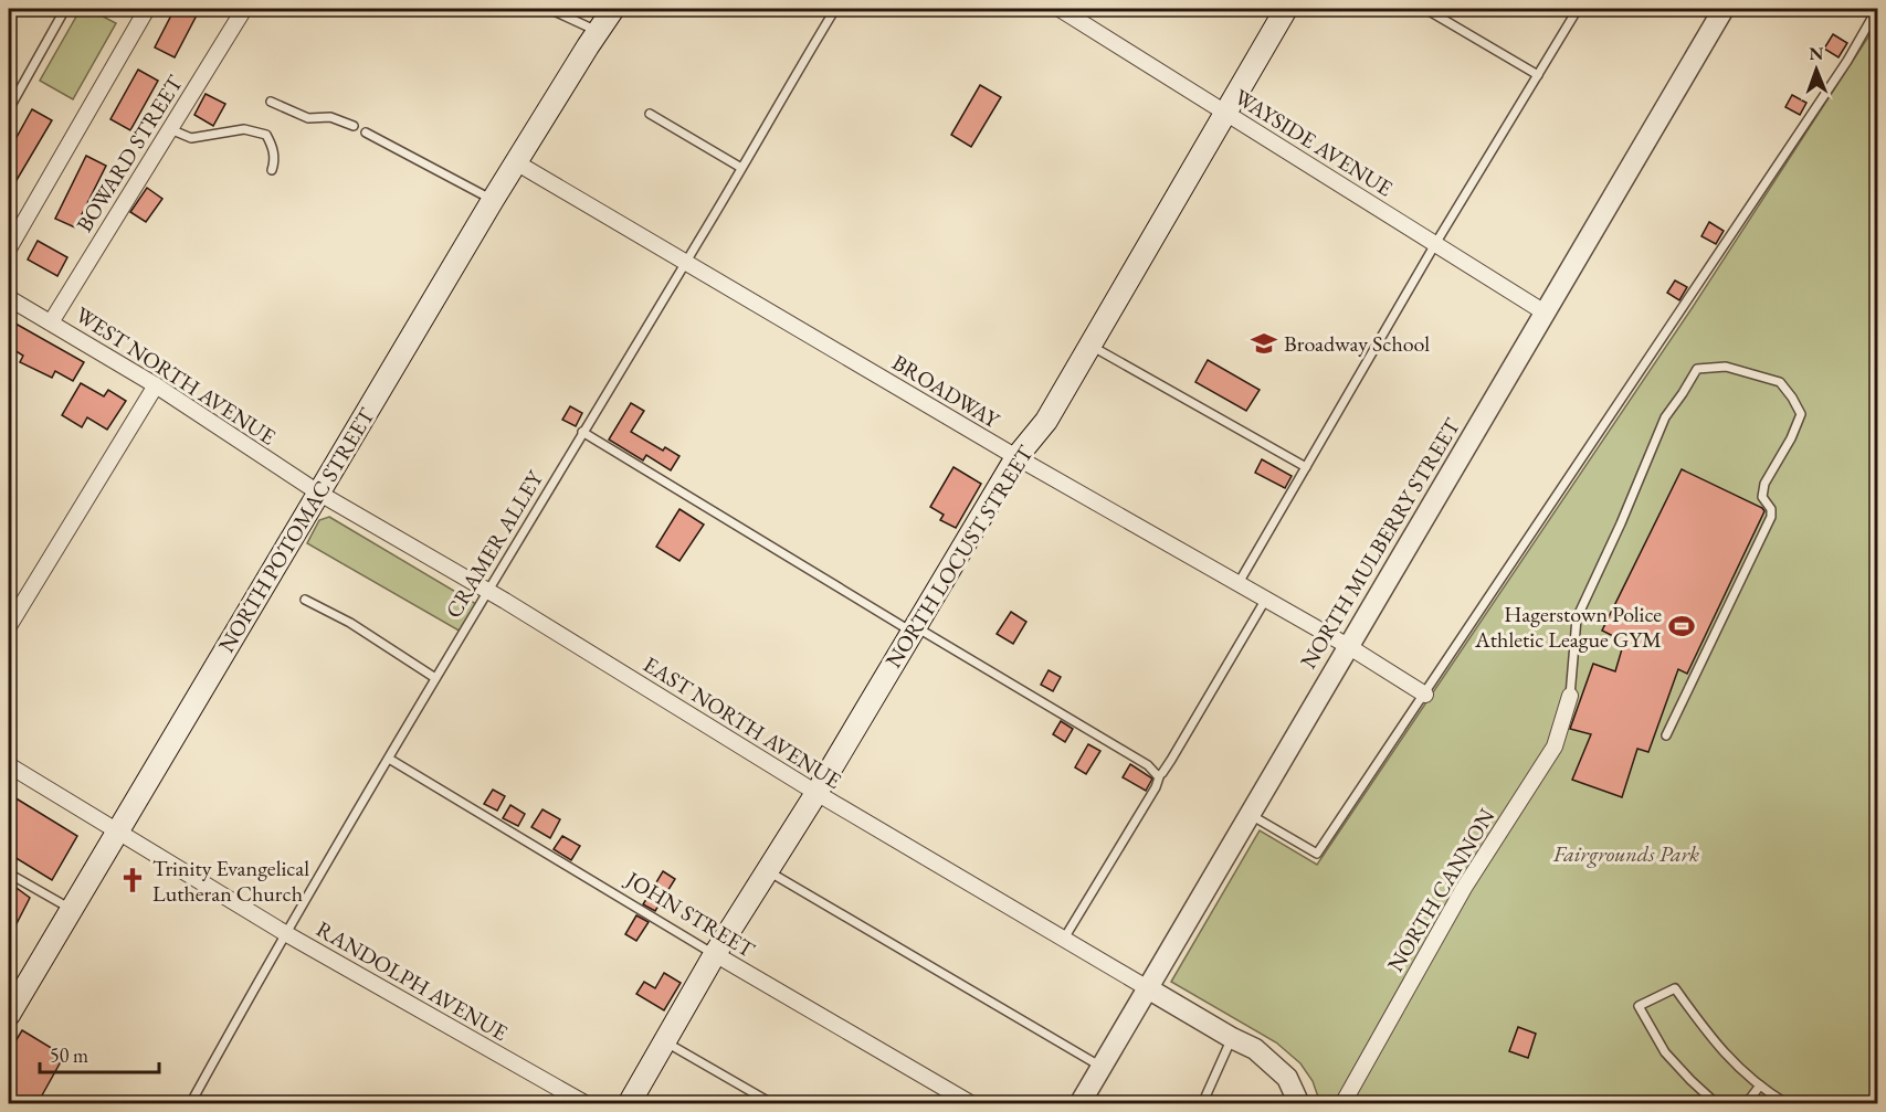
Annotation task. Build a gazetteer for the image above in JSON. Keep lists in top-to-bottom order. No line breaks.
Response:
{"streets":{"main road":["NORTH POTOMAC STREET","NORTH LOCUST STREET"],"street":["WAYSIDE AVENUE","BOWARD STREET","WEST NORTH AVENUE","BROADWAY","NORTH MULBERRY STREET","EAST NORTH AVENUE","NORTH CANNON","JOHN STREET","RANDOLPH AVENUE"],"lane":["CRAMER ALLEY"]},"crossings":[["WAYSIDE AVENUE","NORTH MULBERRY STREET"],["WAYSIDE AVENUE","NORTH LOCUST STREET"],["BOWARD STREET","WEST NORTH AVENUE"],["WEST NORTH AVENUE","NORTH POTOMAC STREET"],["WEST NORTH AVENUE","EAST NORTH AVENUE"],["BROADWAY","NORTH POTOMAC STREET"],["BROADWAY","NORTH MULBERRY STREET"],["BROADWAY","CRAMER ALLEY"],["BROADWAY","NORTH LOCUST STREET"],["NORTH POTOMAC STREET","EAST NORTH AVENUE"],["NORTH POTOMAC STREET","RANDOLPH AVENUE"],["NORTH MULBERRY STREET","EAST NORTH AVENUE"],["CRAMER ALLEY","EAST NORTH AVENUE"],["CRAMER ALLEY","JOHN STREET"],["CRAMER ALLEY","RANDOLPH AVENUE"],["NORTH LOCUST STREET","EAST NORTH AVENUE"],["NORTH LOCUST STREET","JOHN STREET"]],"parks":["Fairgrounds Park"],"places":{"school or university":["Broadway School"],"sports":["Hagerstown Police Athletic League GYM"],"church":["Trinity Evangelical Lutheran Church"]},"scale_bar":"50 m","north":"top"}
